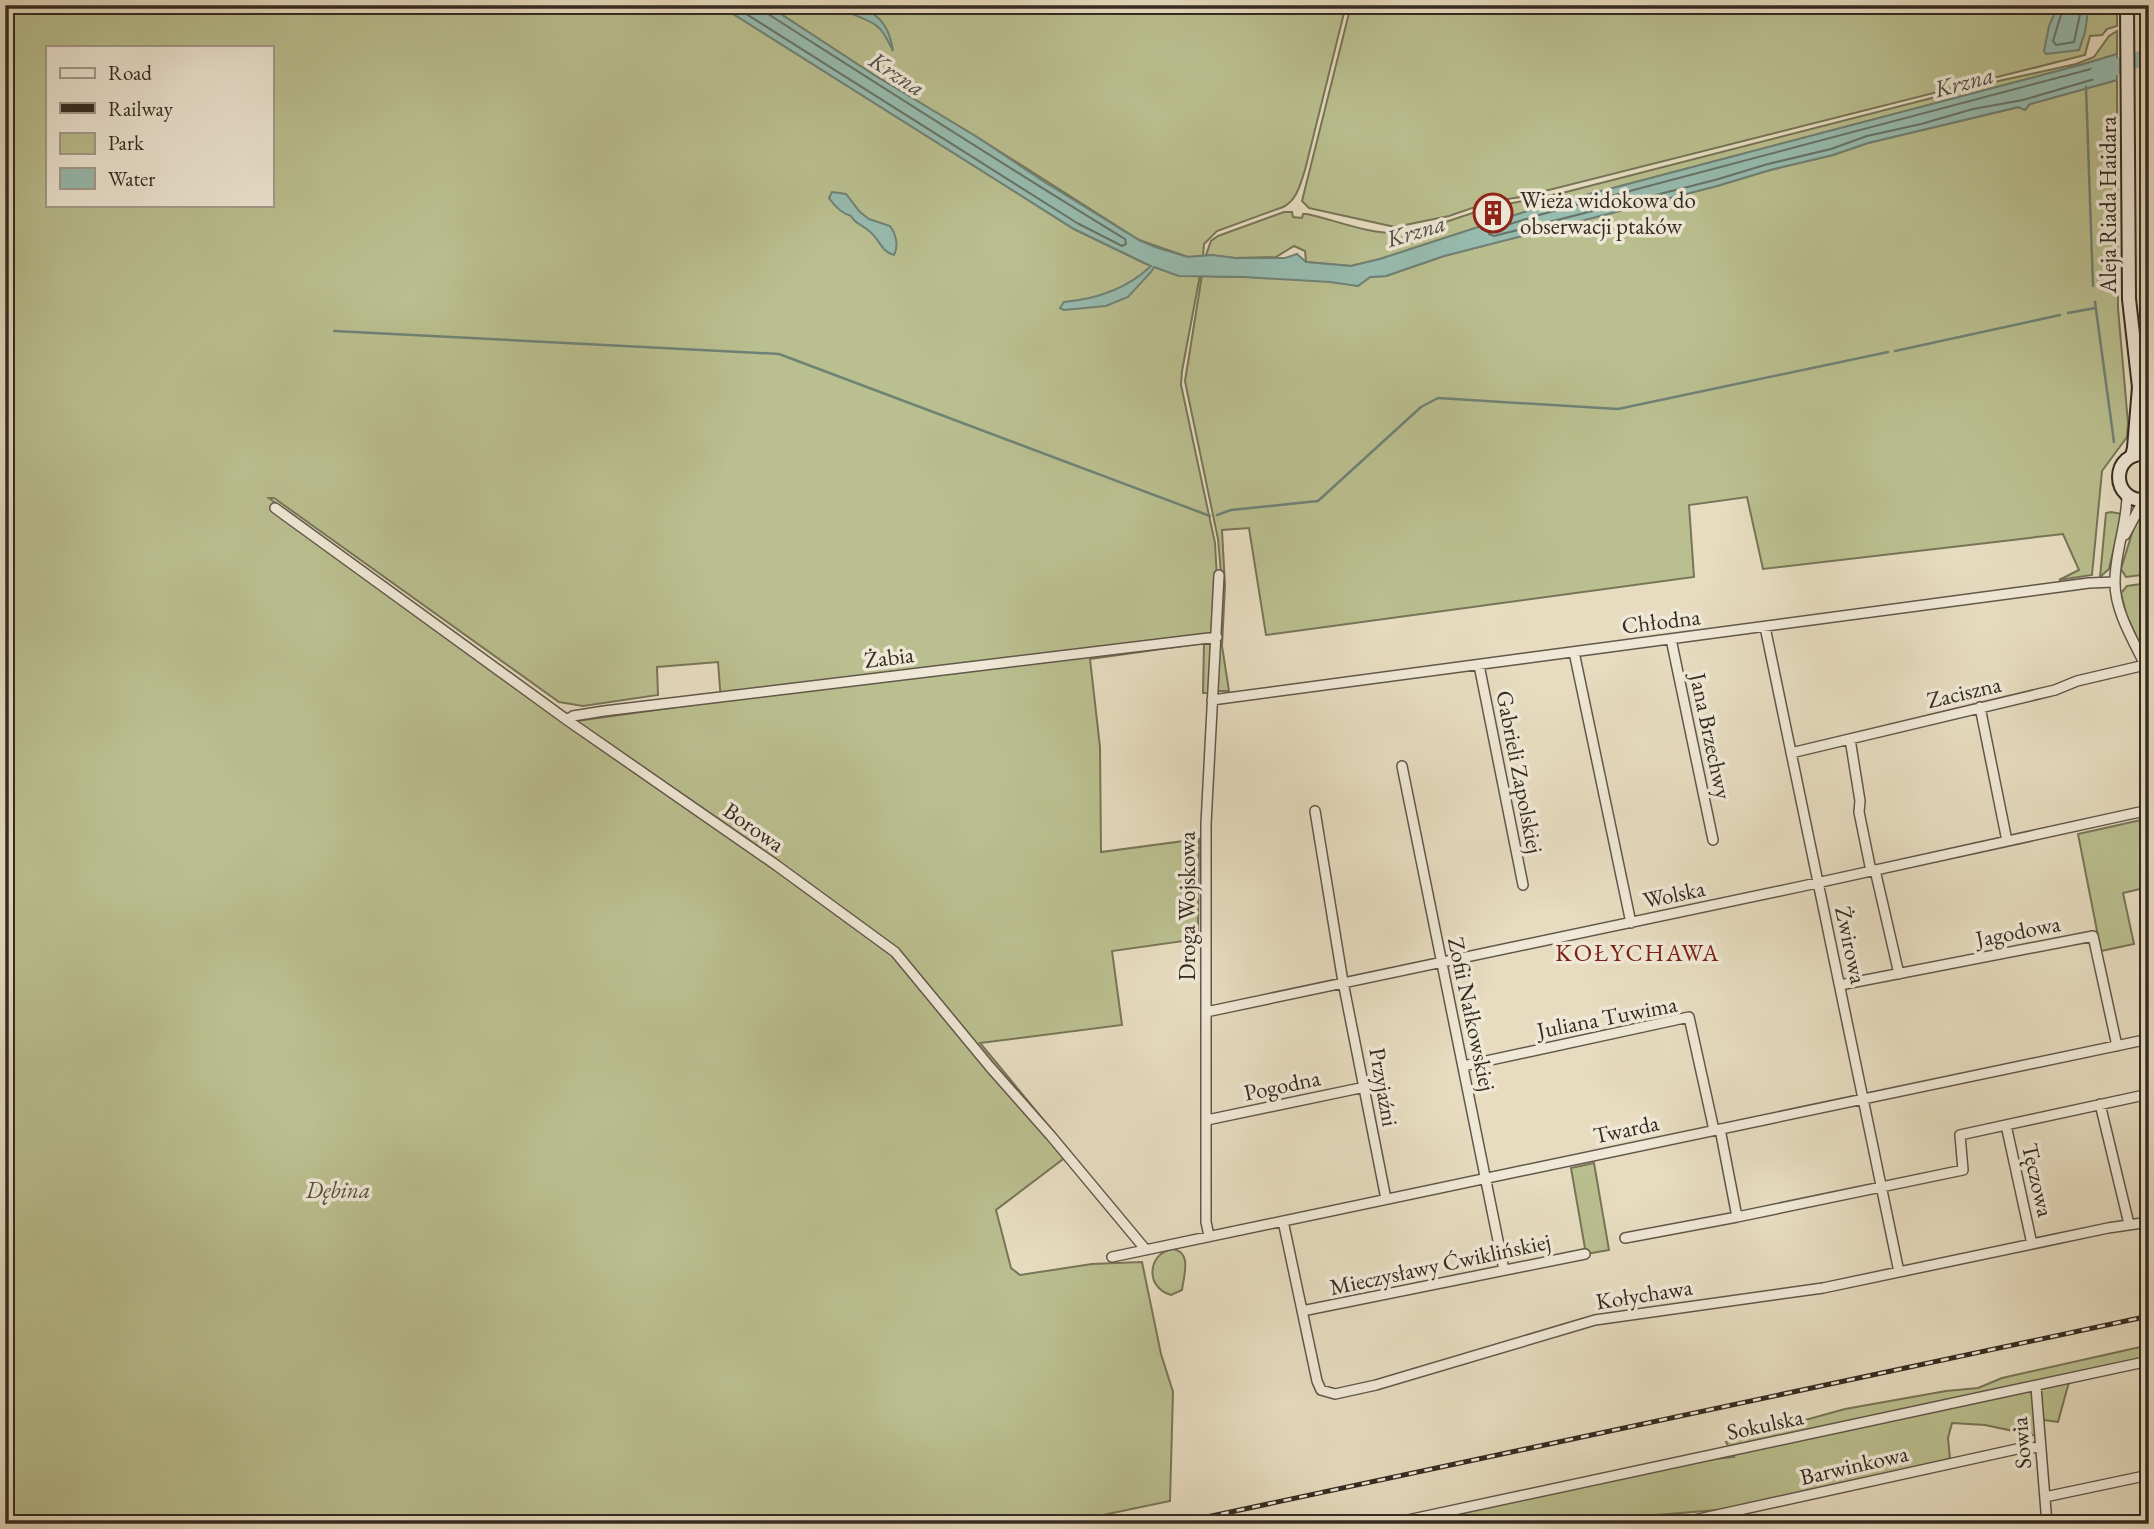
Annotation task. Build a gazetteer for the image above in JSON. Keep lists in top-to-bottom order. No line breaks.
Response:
{"streets":{"street":["Aleja Riada Haidara","Chłodna","Żabia","Zaciszna","Jana Brzechwy","Gabrieli Zapolskiej","Borowa","Wolska","Droga Wojskowa","Jagodowa","Żwirowa","Zofii Nałkowskiej","Juliana Tuwima","Pogodna","Przyjaźni","Twarda","Tęczowa","Mieczysławy Ćwiklińskiej","Kołychawa","Sokulska","Sowia","Barwinkowa"]},"crossings":[["Chłodna","Jana Brzechwy"],["Chłodna","Gabrieli Zapolskiej"],["Chłodna","Droga Wojskowa"],["Chłodna","Żwirowa"],["Żabia","Borowa"],["Żabia","Droga Wojskowa"],["Zaciszna","Żwirowa"],["Borowa","Twarda"],["Wolska","Droga Wojskowa"],["Wolska","Żwirowa"],["Wolska","Zofii Nałkowskiej"],["Wolska","Przyjaźni"],["Droga Wojskowa","Pogodna"],["Droga Wojskowa","Twarda"],["Jagodowa","Żwirowa"],["Jagodowa","Twarda"],["Żwirowa","Twarda"],["Żwirowa","Kołychawa"],["Zofii Nałkowskiej","Juliana Tuwima"],["Zofii Nałkowskiej","Twarda"],["Zofii Nałkowskiej","Mieczysławy Ćwiklińskiej"],["Juliana Tuwima","Twarda"],["Pogodna","Przyjaźni"],["Przyjaźni","Twarda"],["Twarda","Kołychawa"],["Tęczowa","Kołychawa"],["Mieczysławy Ćwiklińskiej","Kołychawa"],["Sokulska","Sowia"],["Sowia","Barwinkowa"]],"districts":["KOŁYCHAWA"],"water":["Krzna"],"parks":["Dębina"],"places":{"building":["Wieża widokowa do obserwacji ptaków"]},"legend":["Road","Railway","Park","Water"]}
